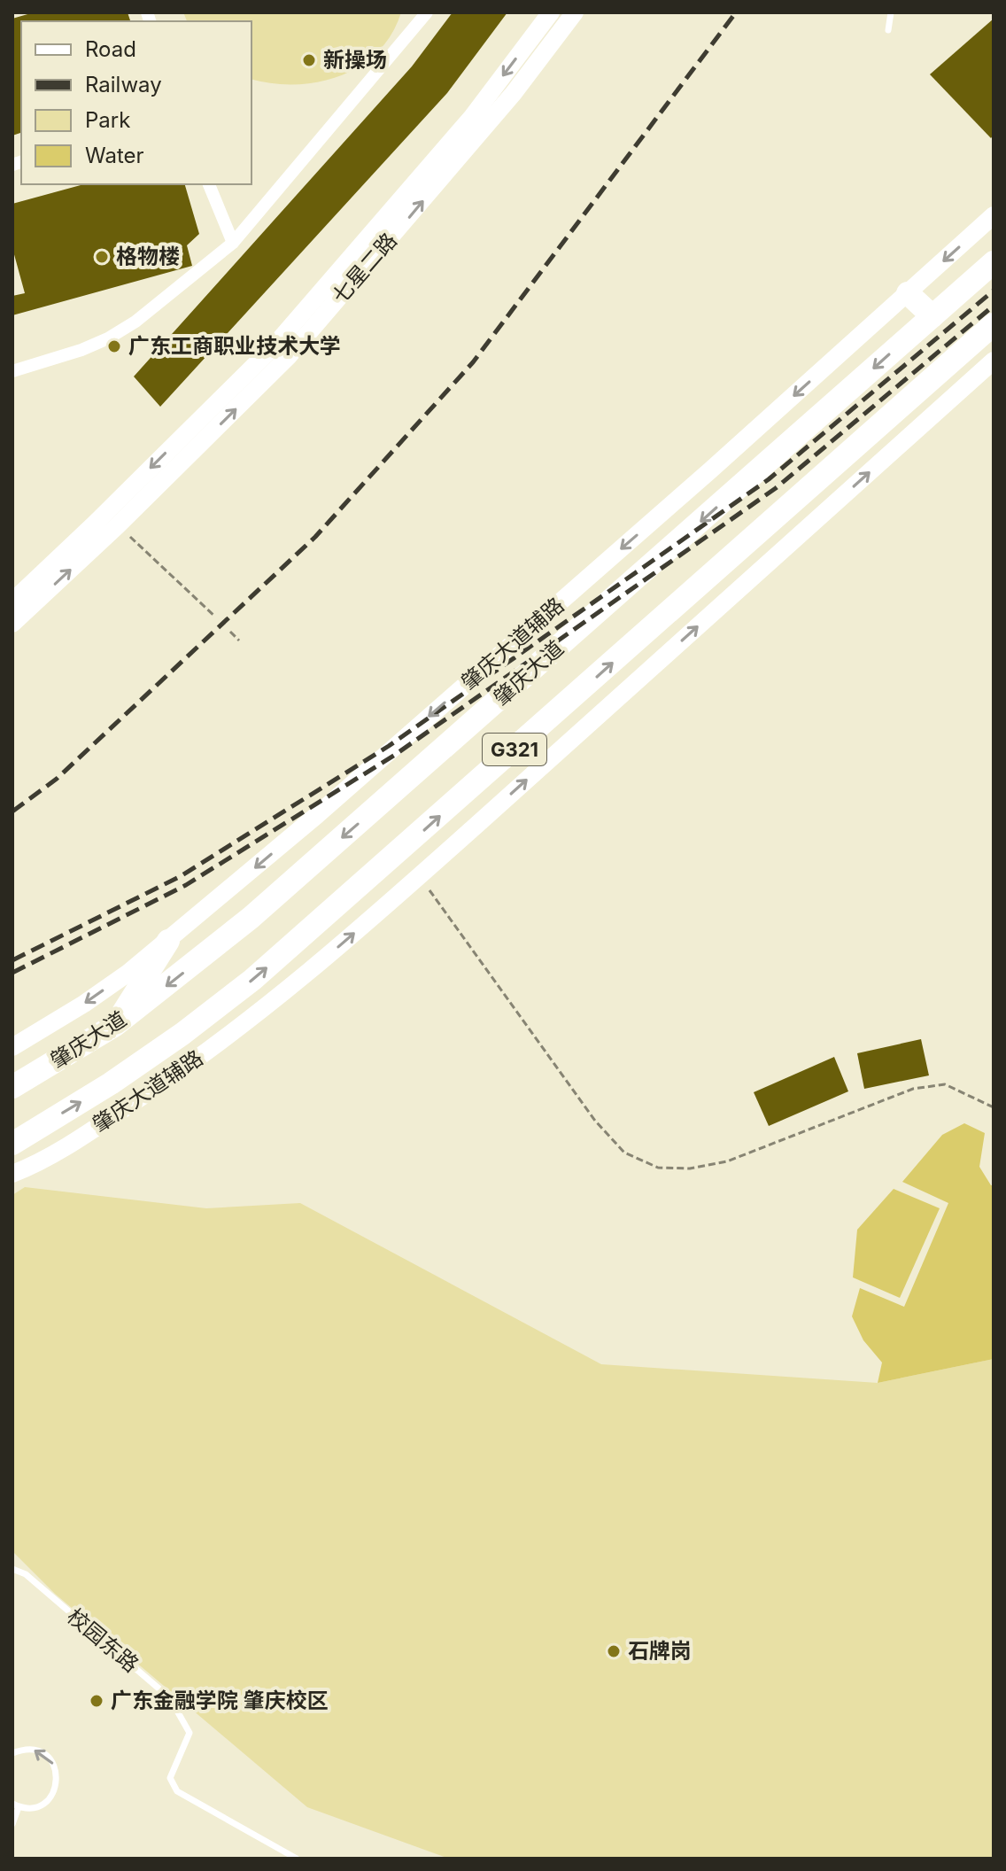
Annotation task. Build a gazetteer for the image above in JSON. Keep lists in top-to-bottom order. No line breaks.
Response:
{"streets":{"highway":["肇庆大道","G321"],"street":["七星二路","肇庆大道辅路"],"lane":["校园东路"]},"places":["新操场","格物楼","广东工商职业技术大学","石牌岗","广东金融学院 肇庆校区"],"legend":["Road","Railway","Park","Water"]}
